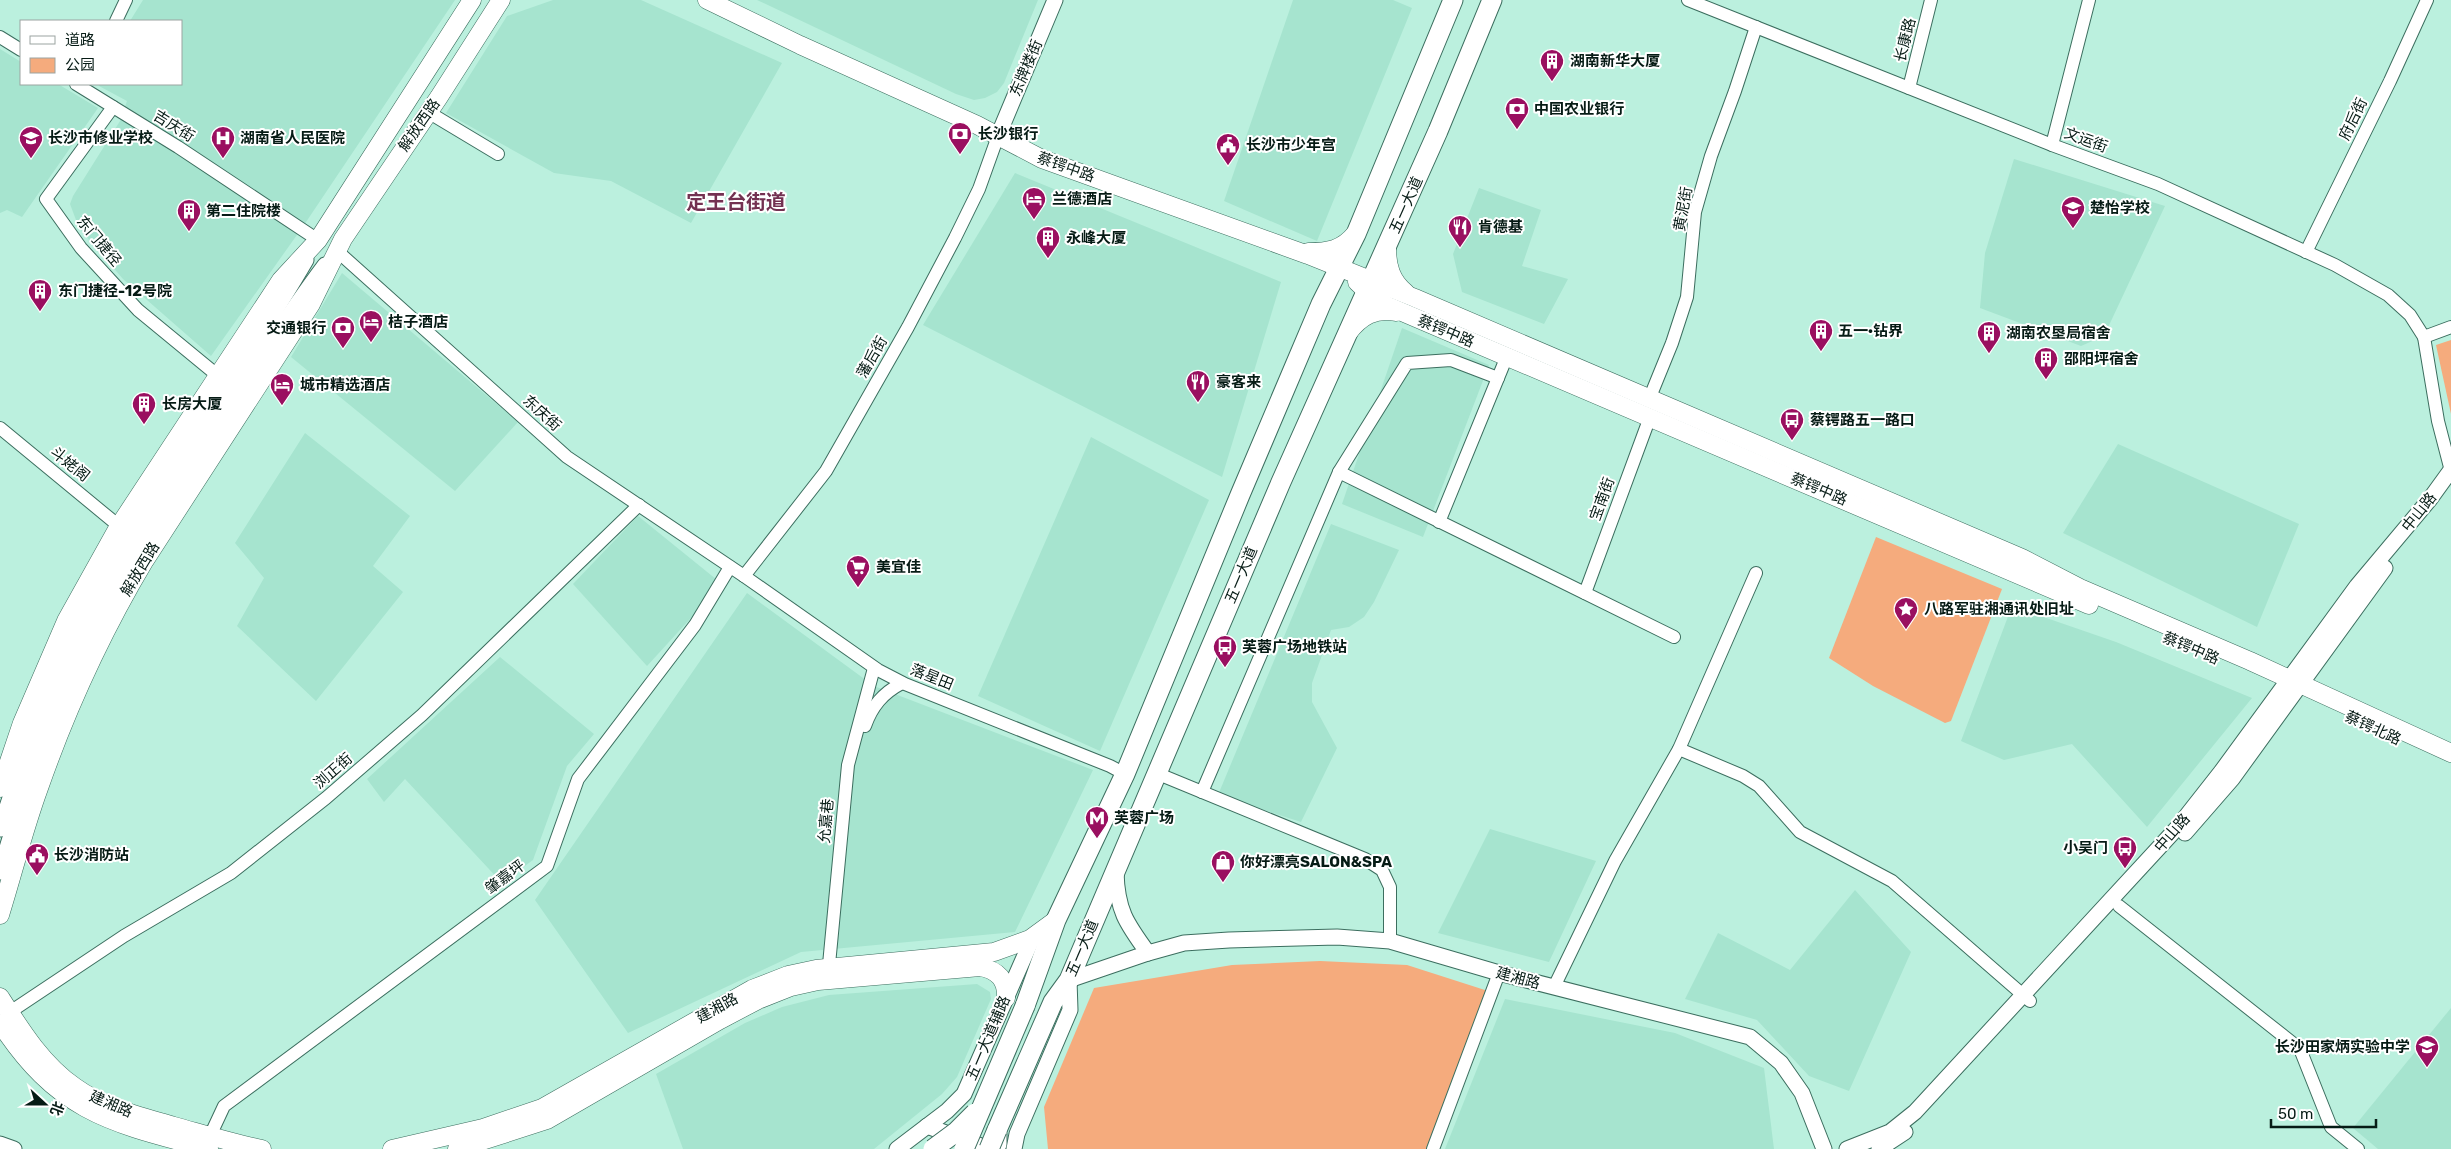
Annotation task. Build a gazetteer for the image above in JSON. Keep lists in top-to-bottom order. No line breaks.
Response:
{"streets":{"main road":["解放西路","蔡锷中路","五一大道","蔡锷北路","建湘路"],"street":["长康路","东牌楼街","府后街","吉庆街","文运街","黄泥街","东门捷径","藩后街","东庆街","斗姥阁","宝南街","中山路","落星田","浏正街","允嘉巷","肇嘉坪","五一大道辅路"]},"crossings":[["长康路","文运街"],["东牌楼街","蔡锷中路"],["东牌楼街","藩后街"],["府后街","文运街"],["解放西路","吉庆街"],["解放西路","东门捷径"],["解放西路","东庆街"],["解放西路","斗姥阁"],["吉庆街","东门捷径"],["文运街","黄泥街"],["蔡锷中路","五一大道"],["蔡锷中路","黄泥街"],["蔡锷中路","藩后街"],["蔡锷中路","宝南街"],["蔡锷中路","中山路"],["蔡锷中路","蔡锷北路"],["五一大道","落星田"],["五一大道","建湘路"],["藩后街","东庆街"],["藩后街","落星田"],["东庆街","落星田"],["东庆街","浏正街"],["东庆街","肇嘉坪"],["中山路","蔡锷北路"],["落星田","允嘉巷"],["浏正街","建湘路"],["允嘉巷","建湘路"],["肇嘉坪","建湘路"],["建湘路","五一大道辅路"]],"districts":["定王台街道"],"places":{"building":["湖南新华大厦","第二住院楼","永峰大厦","东门捷径-12号院","五一·钻界","湖南农垦局宿舍","邵阳坪宿舍","长房大厦"],"bank":["中国农业银行","长沙银行","交通银行"],"school or university":["长沙市修业学校","楚怡学校","长沙田家炳实验中学"],"hospital":["湖南省人民医院"],"public building":["长沙市少年宫","长沙消防站"],"hotel":["兰德酒店","桔子酒店","城市精选酒店"],"restaurant":["肯德基","豪客来"],"bus stop":["蔡锷路五一路口","芙蓉广场地铁站","小吴门"],"supermarket":["美宜佳"],"place":["八路军驻湘通讯处旧址"],"metro station":["芙蓉广场"],"shop":["你好漂亮SALON&SPA"]},"legend":["道路","公园"],"scale_bar":"50 m","north":"right"}
